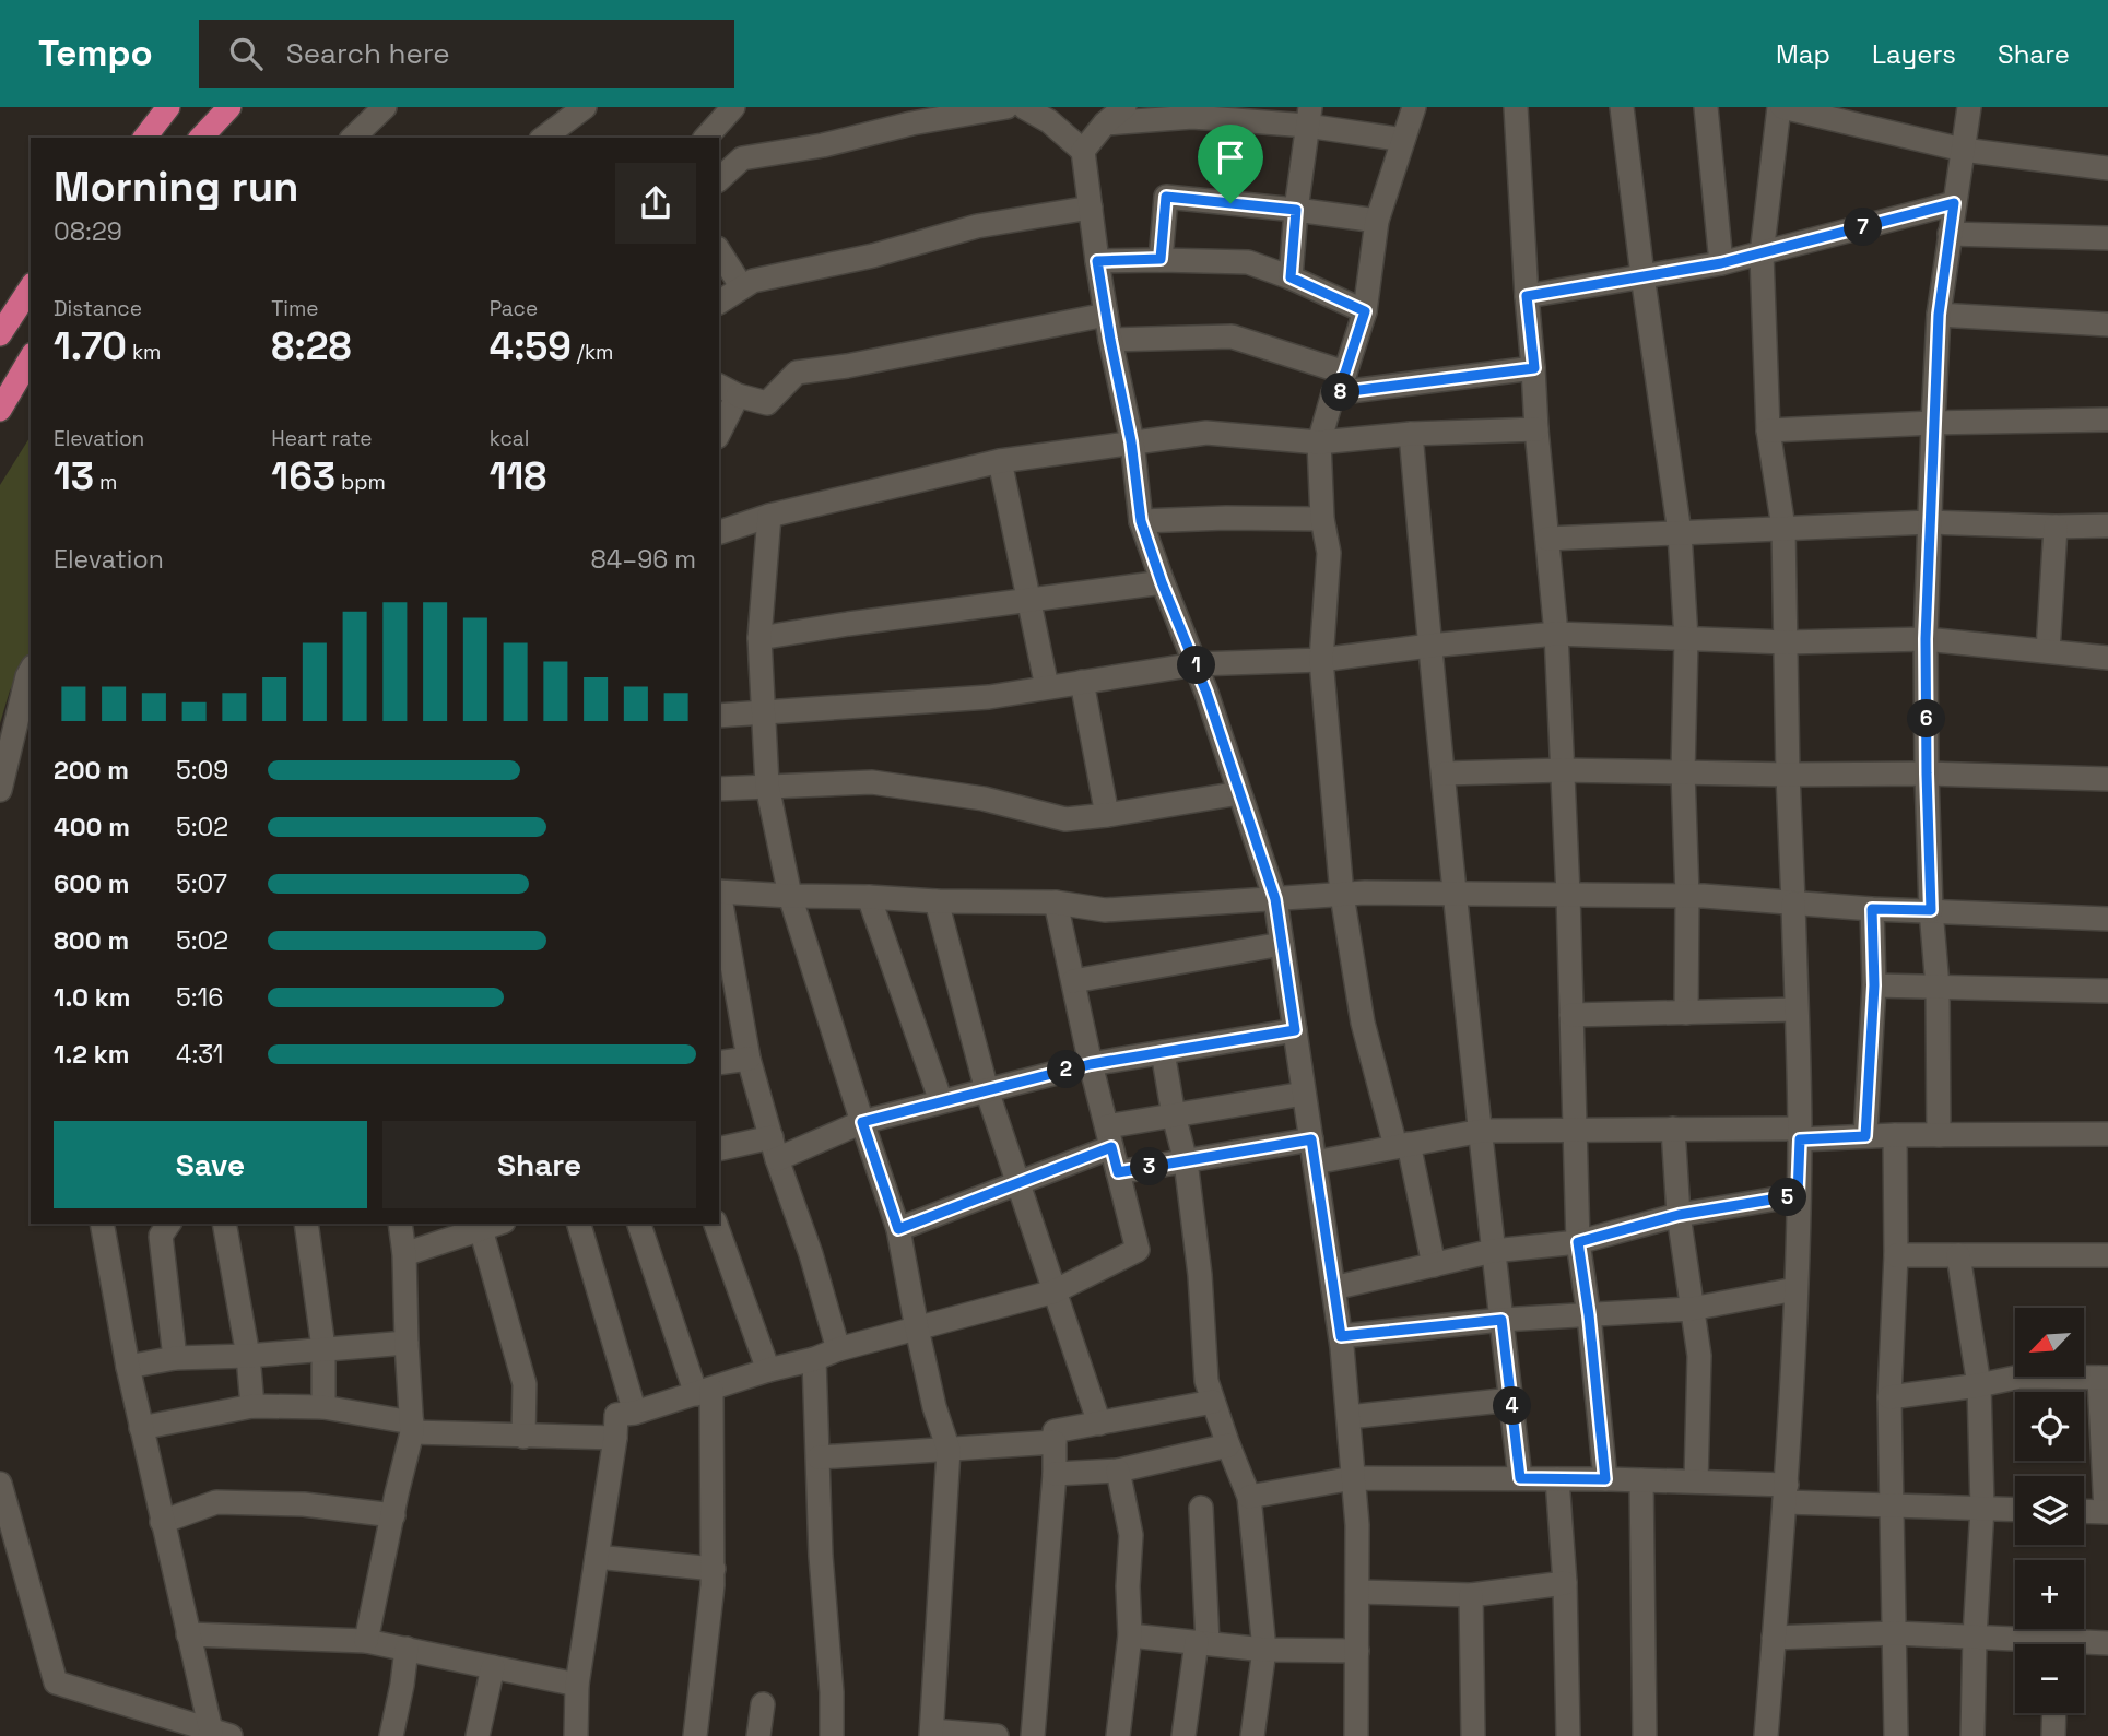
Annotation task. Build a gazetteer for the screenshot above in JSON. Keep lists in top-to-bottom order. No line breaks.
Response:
{"north":"bottom left","page":{"header":"Tempo","search":"Search here","nav":["Map","Layers","Share"],"heading":["Morning run","08:29"],"pins":["7","8","1","6","2","3","5","4"],"stats":[["Distance","1.70 km"],["Time","8:28"],["Pace","4:59 /km"],["Elevation","13 m"],["Heart rate","163 bpm"],["kcal","118"]],"chart":["Elevation","84–96 m"],"list":[{"name":"200 m","note":"5:09"},{"name":"400 m","note":"5:02"},{"name":"600 m","note":"5:07"},{"name":"800 m","note":"5:02"},{"name":"1.0 km","note":"5:16"},{"name":"1.2 km","note":"4:31"}],"buttons":["Save","Share"],"map_buttons":["+","−"]}}
